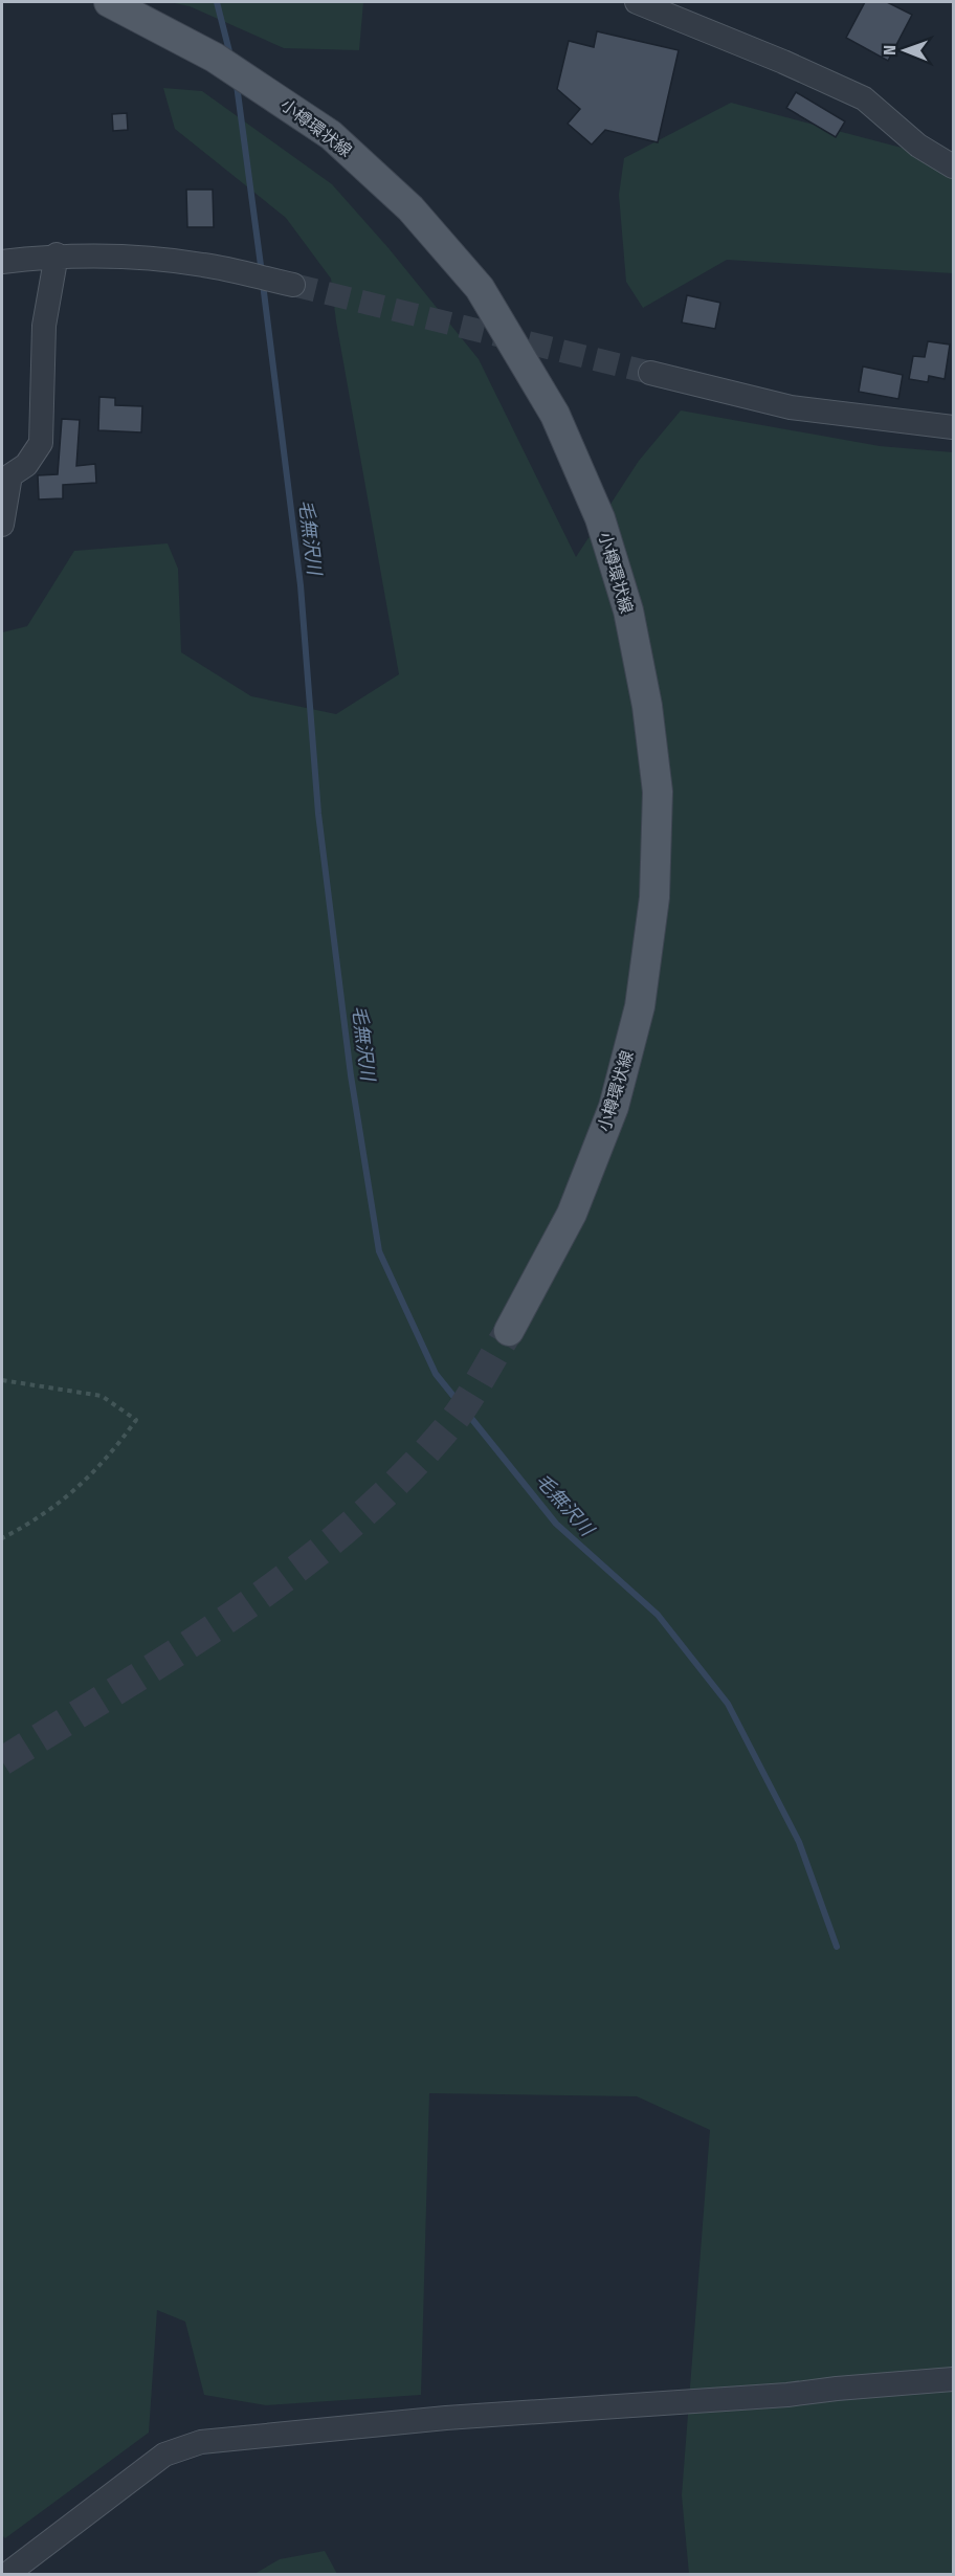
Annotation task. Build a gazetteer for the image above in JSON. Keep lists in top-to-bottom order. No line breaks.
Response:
{"streets":{"main road":["小樽環状線"]},"water":["毛無沢川"],"north":"left"}
